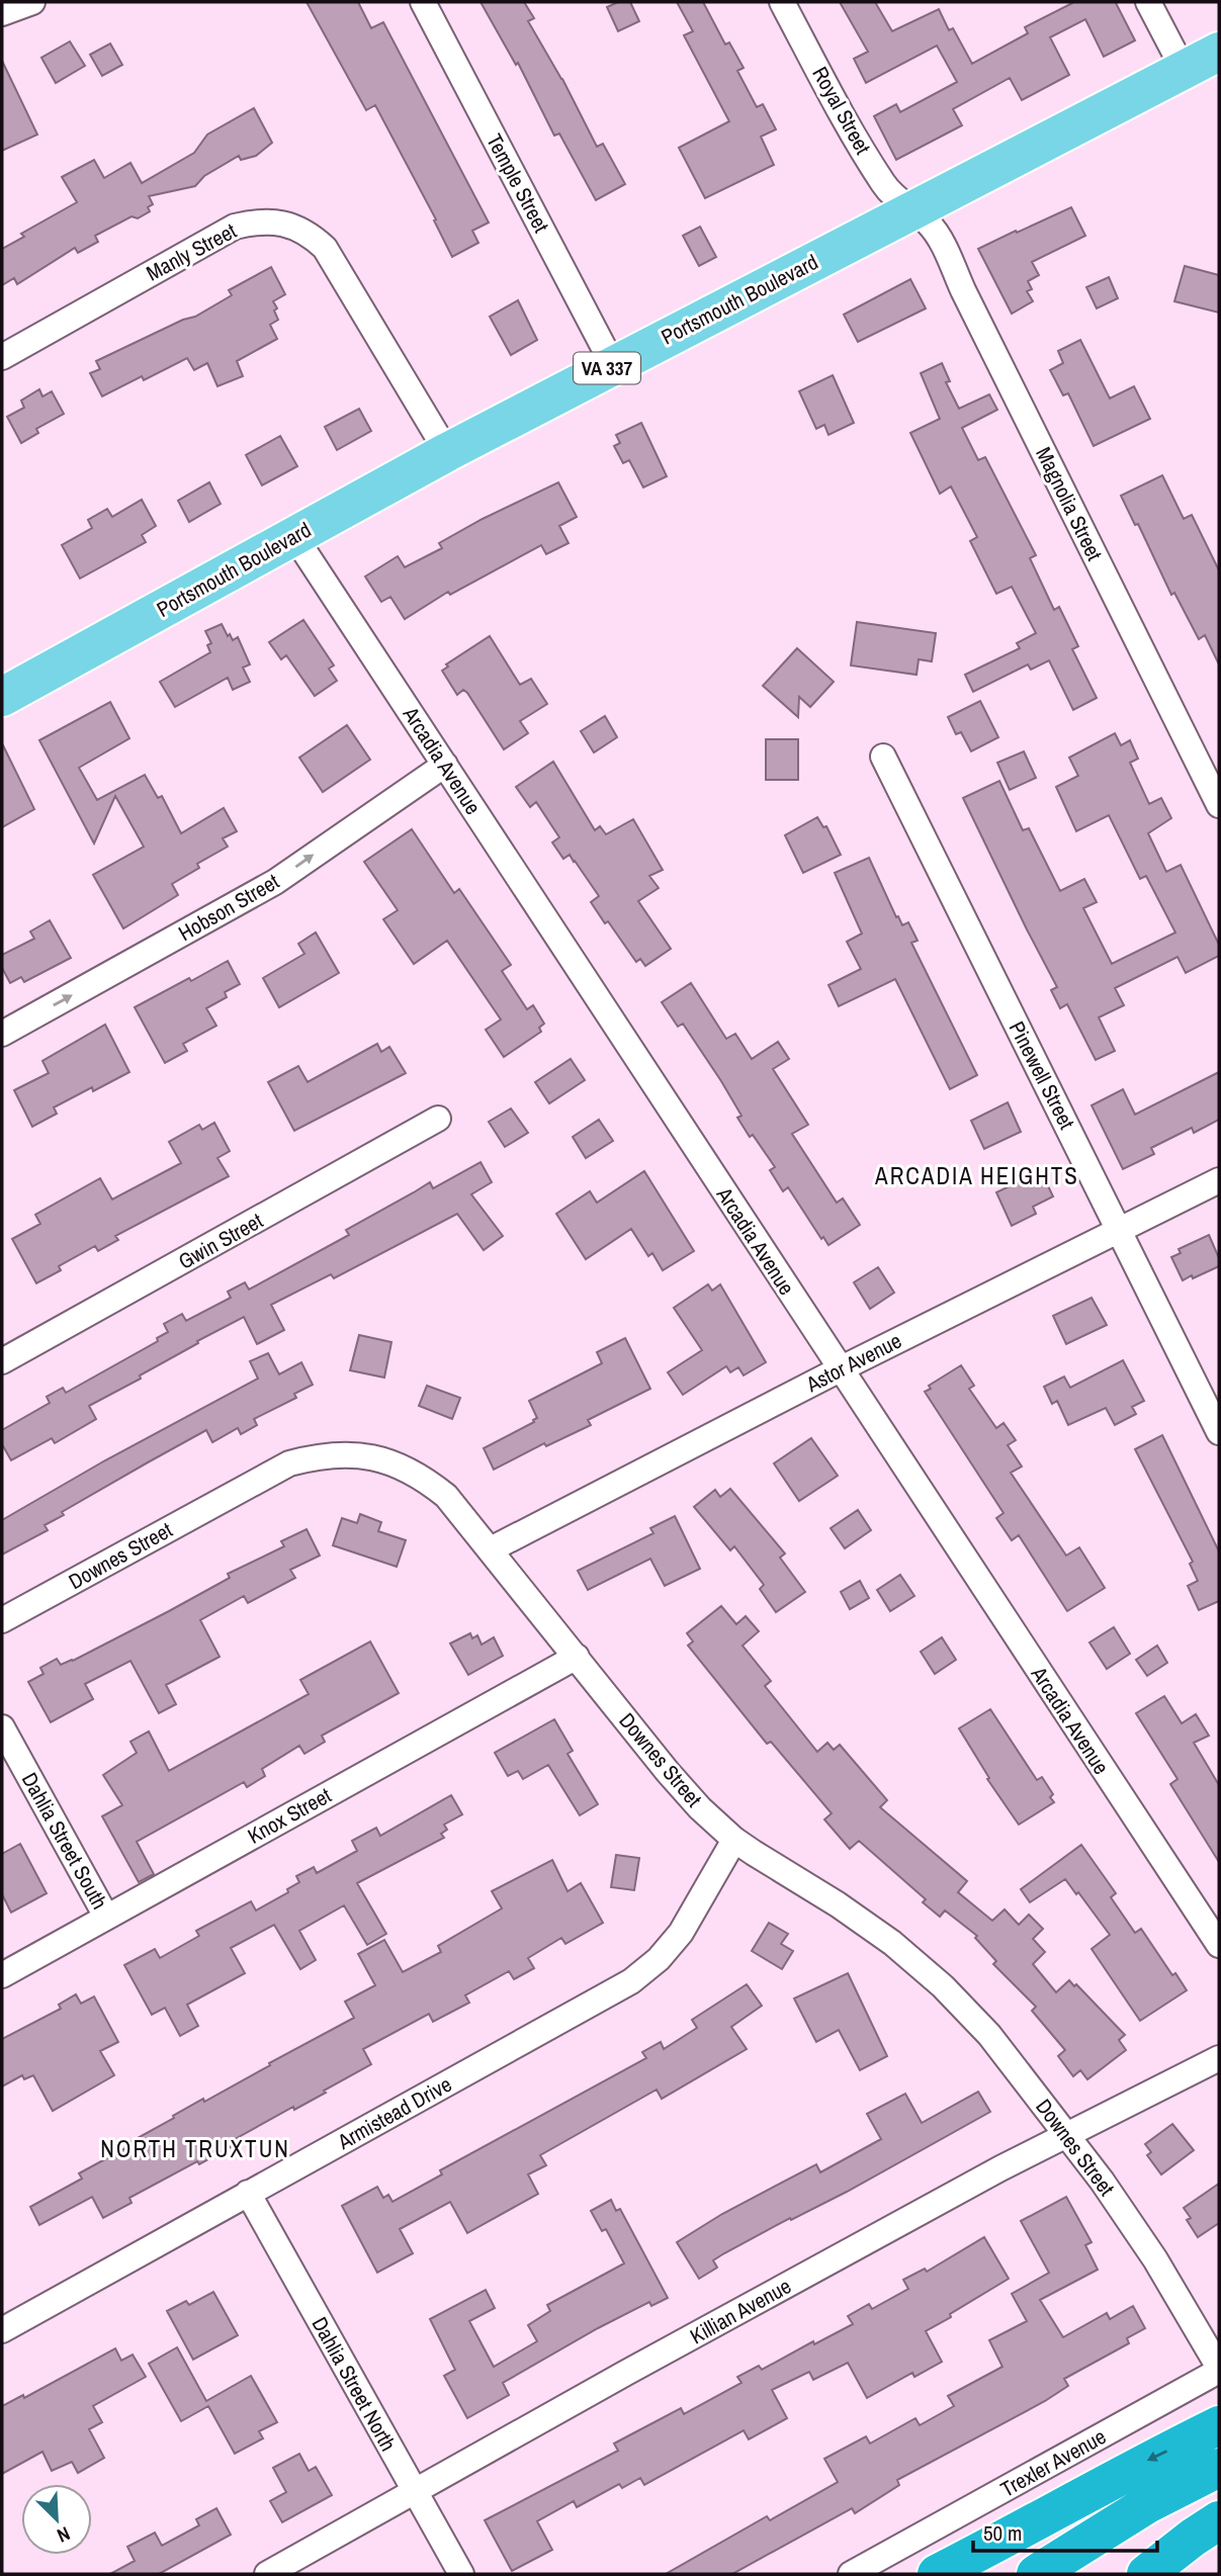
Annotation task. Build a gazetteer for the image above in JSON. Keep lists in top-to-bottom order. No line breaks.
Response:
{"streets":{"main road":["Portsmouth Boulevard","VA 337"],"street":["Royal Street","Temple Street","Manly Street","Magnolia Street","Arcadia Avenue","Hobson Street","Pinewell Street","Gwin Street","Astor Avenue","Downes Street","Knox Street","Dahlia Street South","Armistead Drive","Killian Avenue","Dahlia Street North","Trexler Avenue"]},"crossings":[["Royal Street","Portsmouth Boulevard"],["Royal Street","Magnolia Street"],["Temple Street","Portsmouth Boulevard"],["Manly Street","Portsmouth Boulevard"],["Portsmouth Boulevard","Magnolia Street"],["Portsmouth Boulevard","Arcadia Avenue"],["Arcadia Avenue","Hobson Street"],["Arcadia Avenue","Astor Avenue"],["Pinewell Street","Astor Avenue"],["Astor Avenue","Downes Street"],["Downes Street","Knox Street"],["Downes Street","Armistead Drive"],["Downes Street","Killian Avenue"],["Downes Street","Trexler Avenue"],["Knox Street","Dahlia Street South"],["Armistead Drive","Dahlia Street North"],["Killian Avenue","Dahlia Street North"]],"one_way":["Hobson Street"],"districts":["ARCADIA HEIGHTS","NORTH TRUXTUN"],"scale_bar":"50 m","north":"bottom right"}
